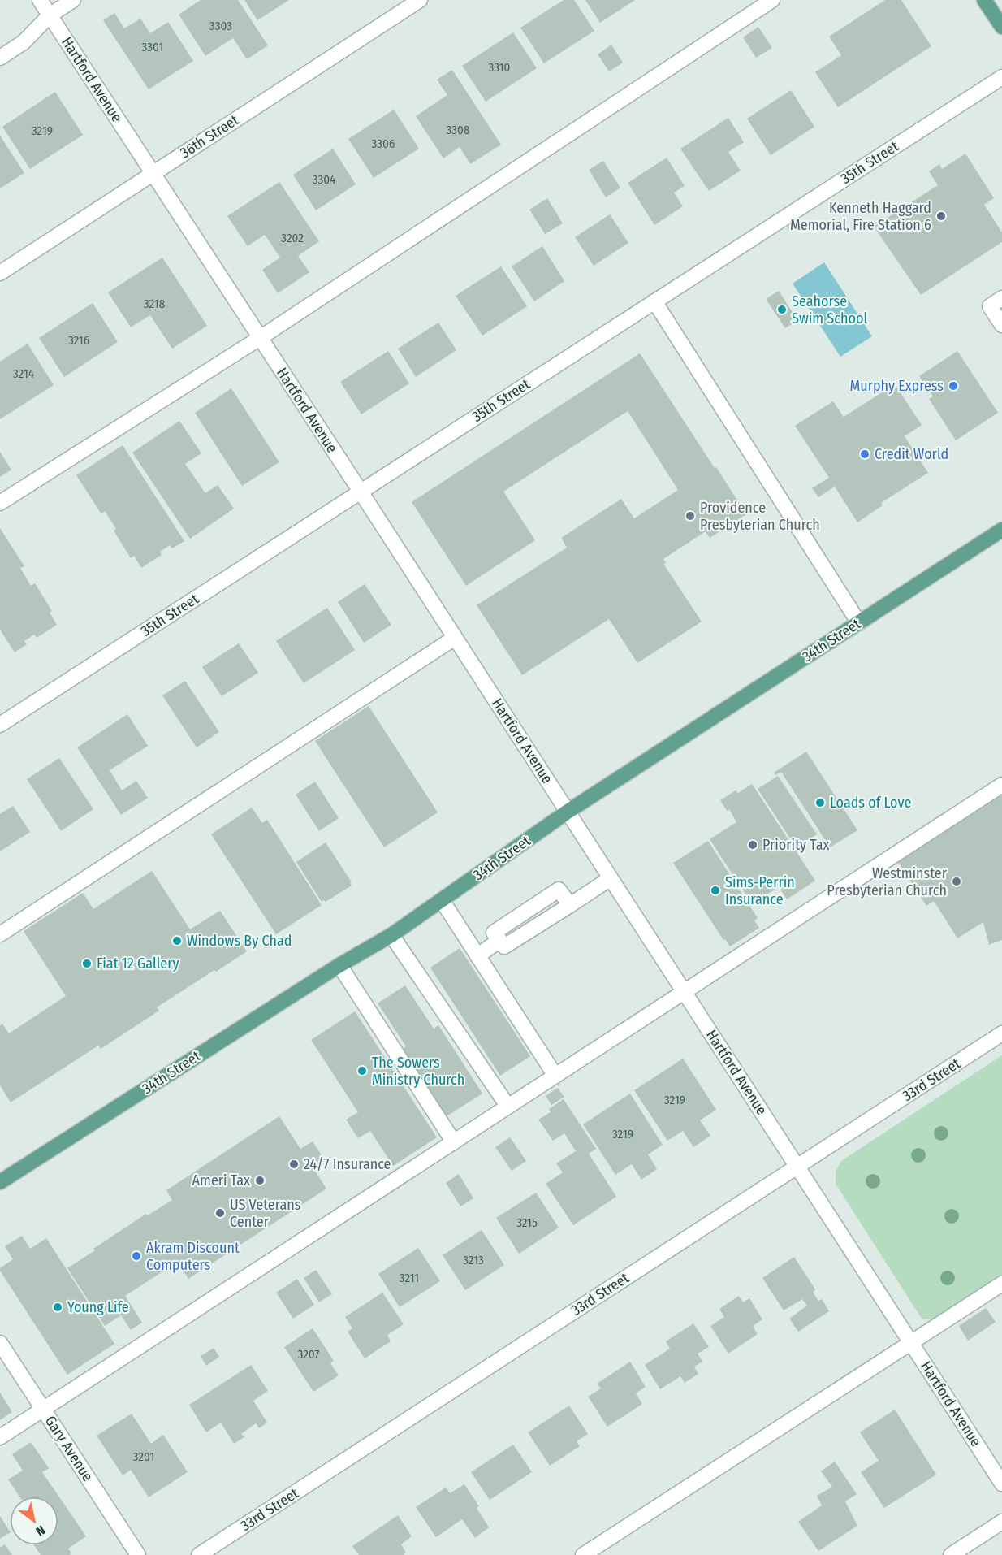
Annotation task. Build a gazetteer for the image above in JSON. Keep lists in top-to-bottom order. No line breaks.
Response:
{"streets":{"main road":["34th Street"],"street":["Hartford Avenue","36th Street","35th Street","33rd Street","Gary Avenue"]},"crossings":[["Hartford Avenue","36th Street"],["Hartford Avenue","35th Street"],["Hartford Avenue","34th Street"],["Hartford Avenue","33rd Street"]],"places":["Kenneth Haggard Memorial, Fire Station 6","Seahorse Swim School","Murphy Express","Credit World","Providence Presbyterian Church","Loads of Love","Priority Tax","Westminster Presbyterian Church","Sims-Perrin Insurance","Windows By Chad","Fiat 12 Gallery","The Sowers Ministry Church","24/7 Insurance","Ameri Tax","US Veterans Center","Akram Discount Computers","Young Life"],"house_numbers":["3303","3301","3310","3308","3219","3306","3304","3202","3218","3216","3214","3219","3219","3215","3213","3211","3207","3201"],"north":"bottom right"}
